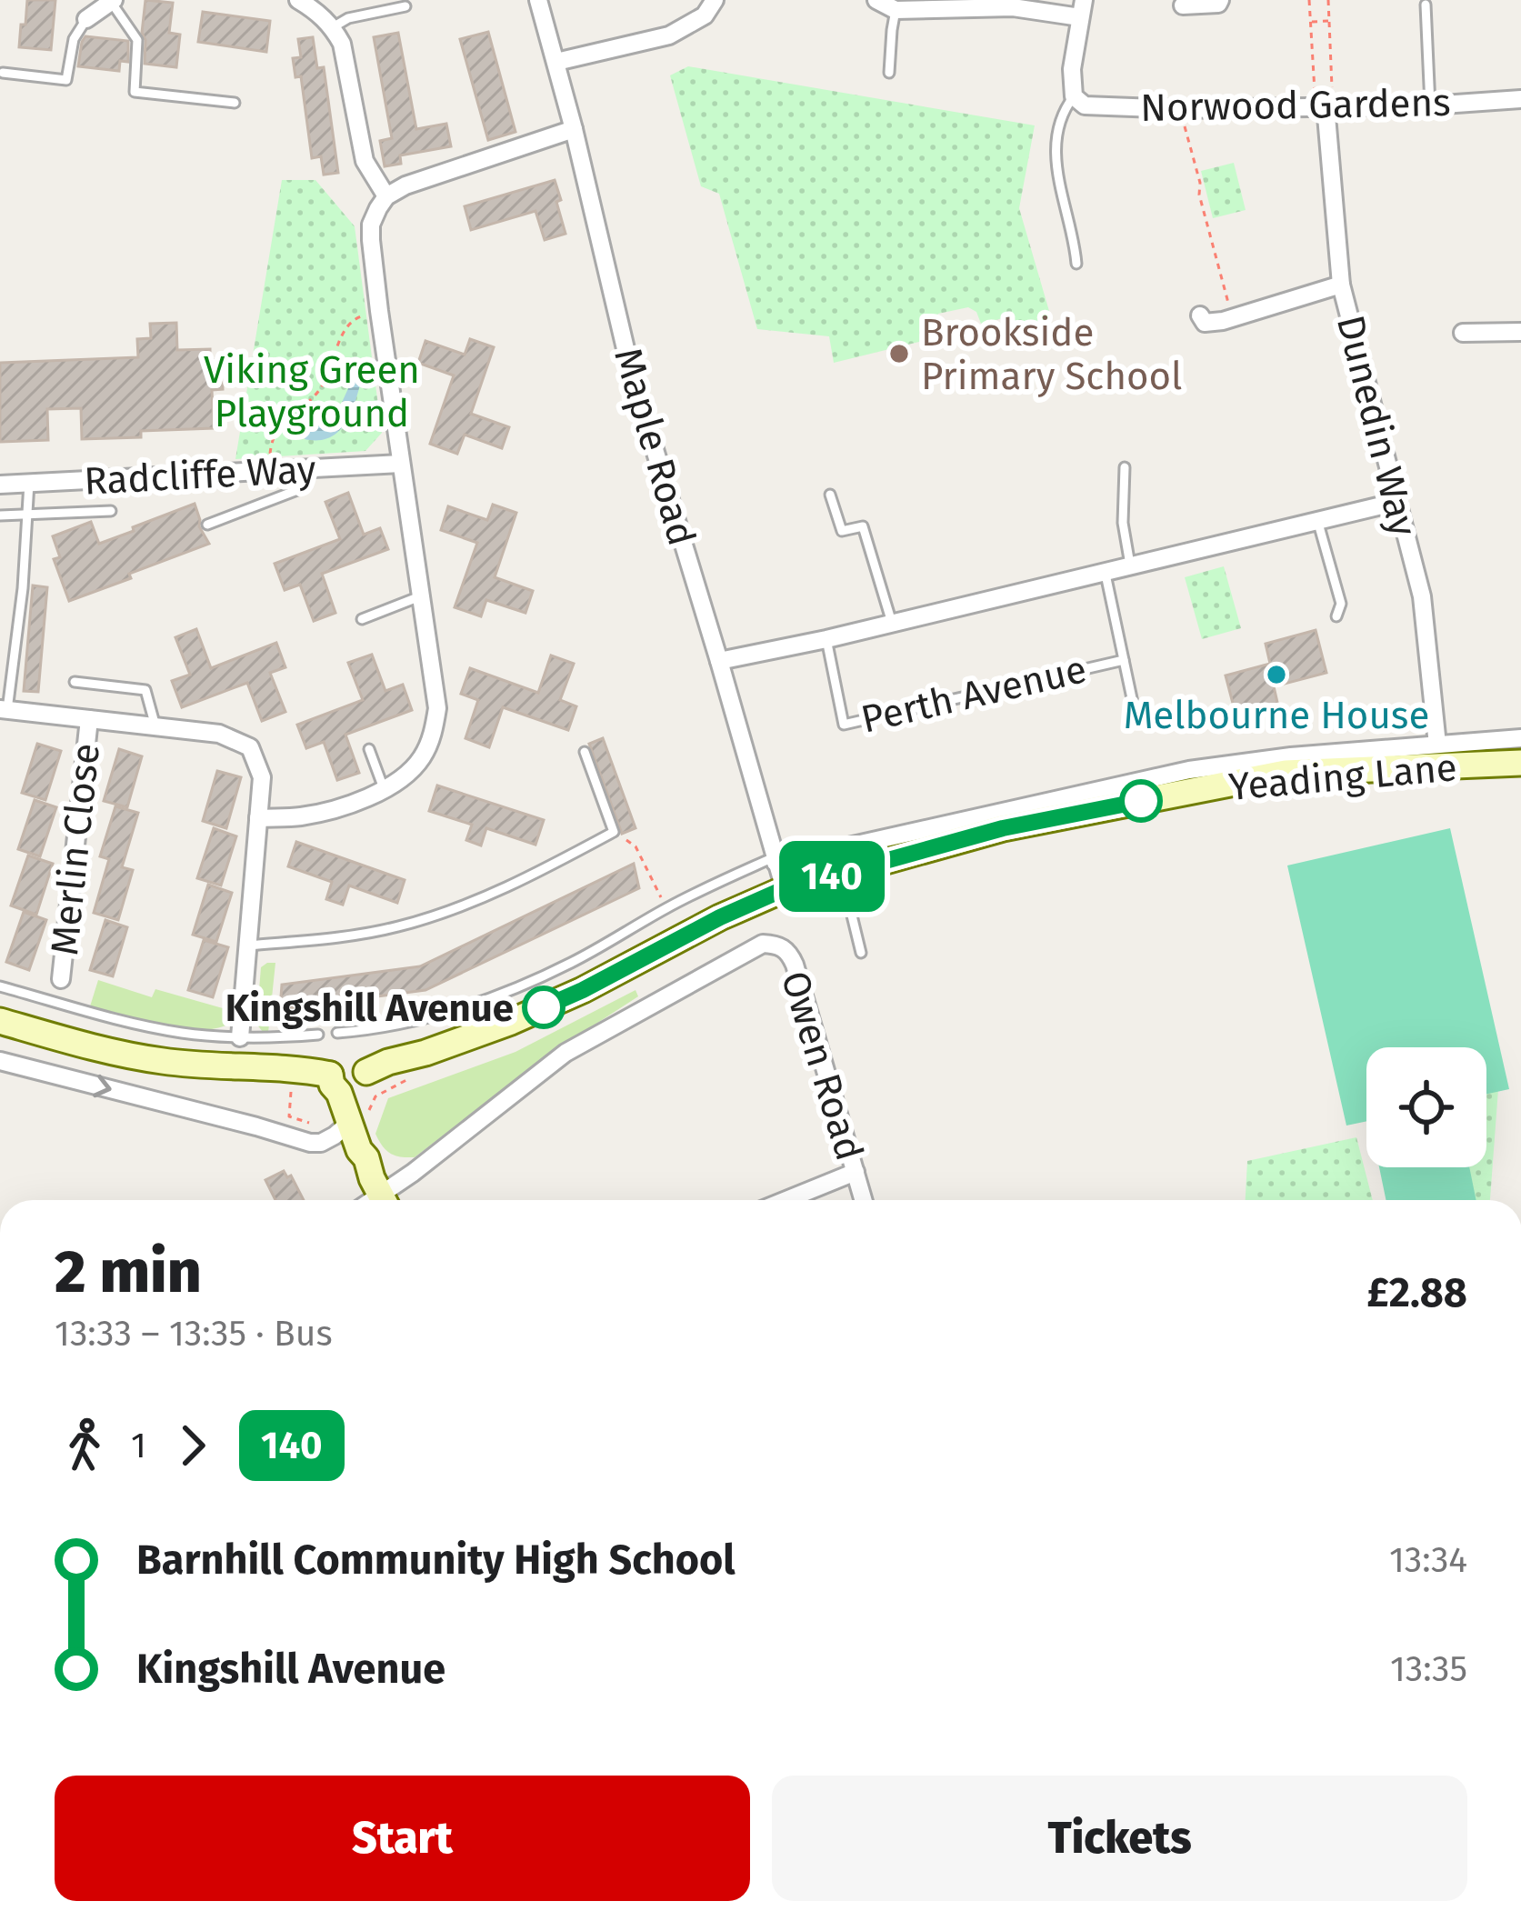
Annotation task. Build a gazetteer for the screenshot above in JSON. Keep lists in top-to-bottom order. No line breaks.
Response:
{"streets":{"street":["Norwood Gardens","Dunedin Way","Maple Road","Radcliffe Way","Yeading Lane","Merlin Close","Owen Road"],"lane":["Perth Avenue"]},"crossings":[["Norwood Gardens","Dunedin Way"],["Maple Road","Yeading Lane"]],"parks":["Viking Green Playground"],"places":["Brookside Primary School","Melbourne House","Kingshill Avenue"],"lines":["bus line 140"],"page":{"on_map":"140","heading":["2 min","13:33 – 13:35 · Bus","£2.88"],"legs":["1","140"],"list":[{"name":"Barnhill Community High School","value":"13:34"},{"name":"Kingshill Avenue","value":"13:35"}],"buttons":["Start","Tickets"]}}
